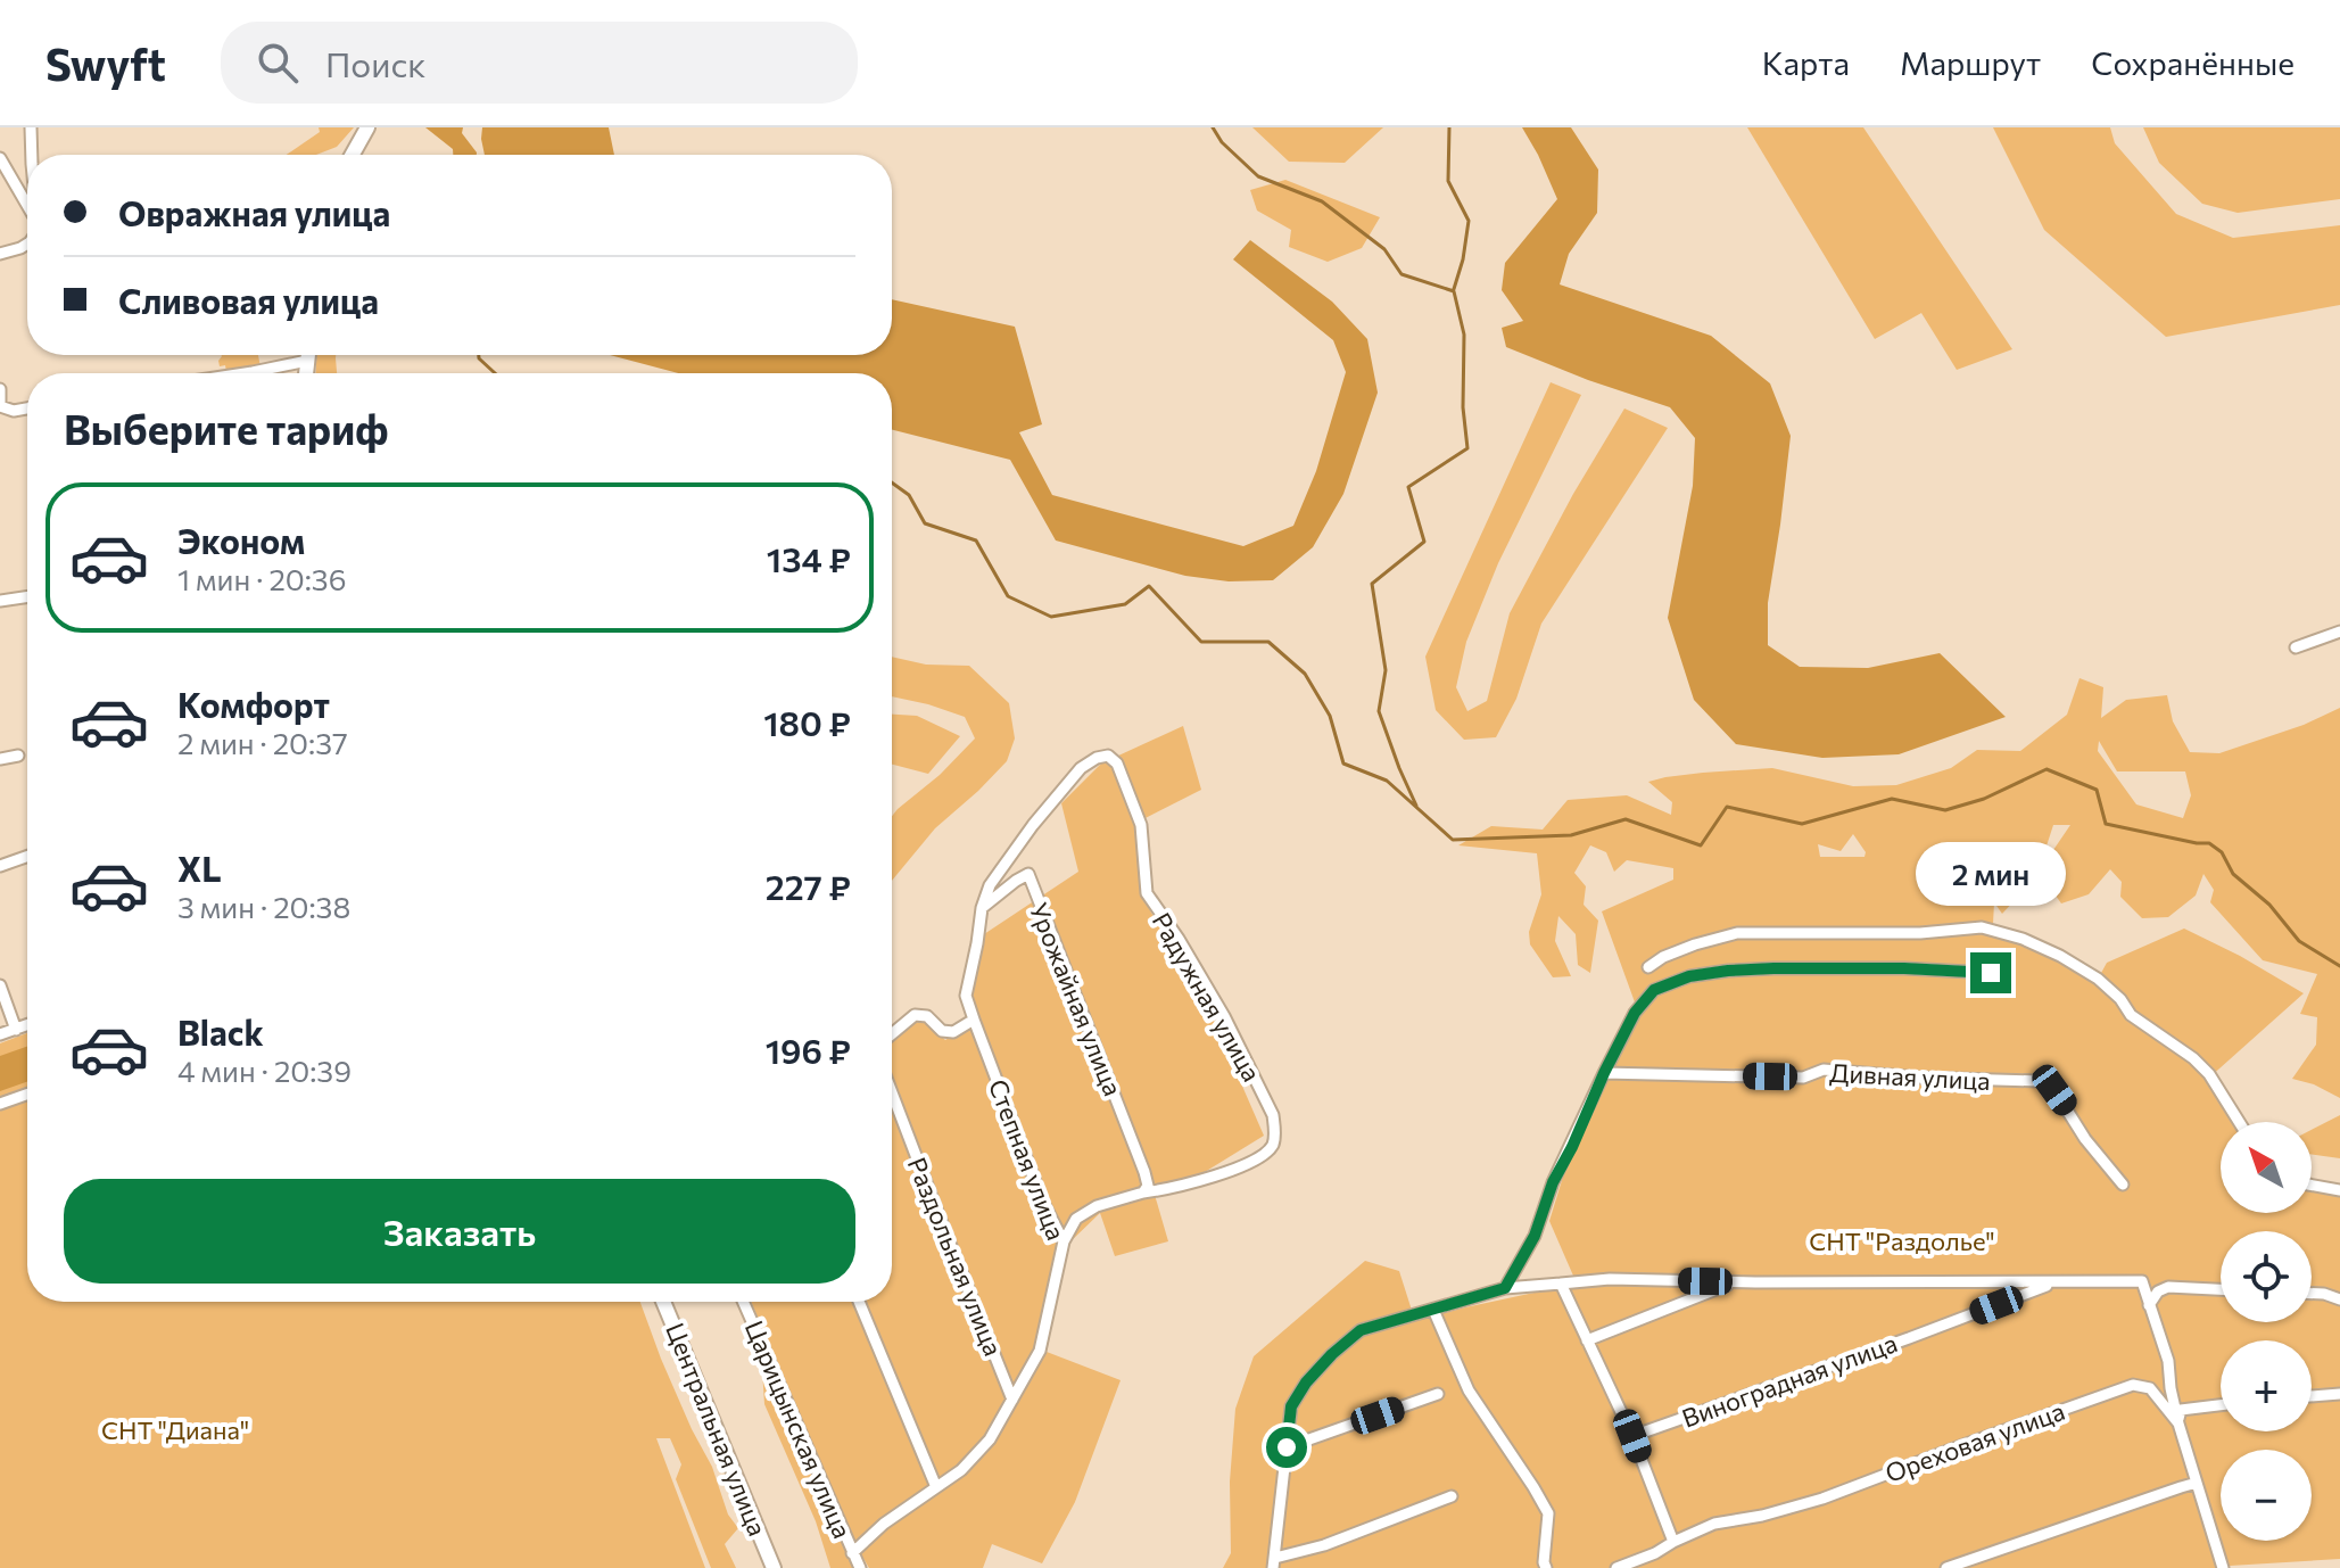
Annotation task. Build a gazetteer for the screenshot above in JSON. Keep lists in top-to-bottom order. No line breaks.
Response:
{"streets":{"street":["Радужная улица","Урожайная улица","Дивная улица","Степная улица","Раздольная улица","Виноградная улица","Центральная улица","Царицынская улица","Ореховая улица"]},"crossings":[["Радужная улица","Урожайная улица"],["Степная улица","Раздольная улица"],["Степная улица","Царицынская улица"]],"parks":["СНТ \"Раздолье\"","СНТ \"Диана\""],"north":"top left","page":{"header":"Swyft","search":"Поиск","nav":["Карта","Маршрут","Сохранённые"],"banner":["Овражная улица","Сливовая улица"],"heading":"Выберите тариф","list":[{"name":"Эконом","note":"1 мин · 20:36","value":"134 ₽"},{"name":"Комфорт","note":"2 мин · 20:37","value":"180 ₽"},{"name":"XL","note":"3 мин · 20:38","value":"227 ₽"},{"name":"Black","note":"4 мин · 20:39","value":"196 ₽"}],"bubble":"2 мин","map_buttons":["+","−"],"buttons":"Заказать"}}
